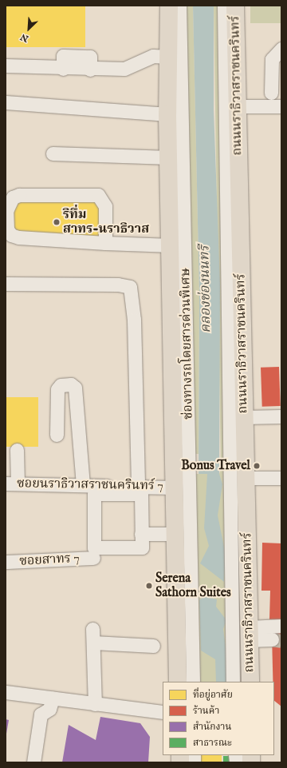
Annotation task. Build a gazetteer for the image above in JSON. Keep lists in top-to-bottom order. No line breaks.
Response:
{"streets":{"main road":["ถนนนราธิวาสราชนครินทร์"],"street":["ช่องทางรถโดยสารด่วนพิเศษ","ซอยนราธิวาสราชนครินทร์ 7","ซอยสาทร 7"]},"water":["คลองช่องนนทรี"],"places":["ริทึ่ม สาทร-นราธิวาส","Bonus Travel","Serena Sathorn Suites"],"legend":["ที่อยู่อาศัย","ร้านค้า","สำนักงาน","สาธารณะ"],"north":"bottom left"}
